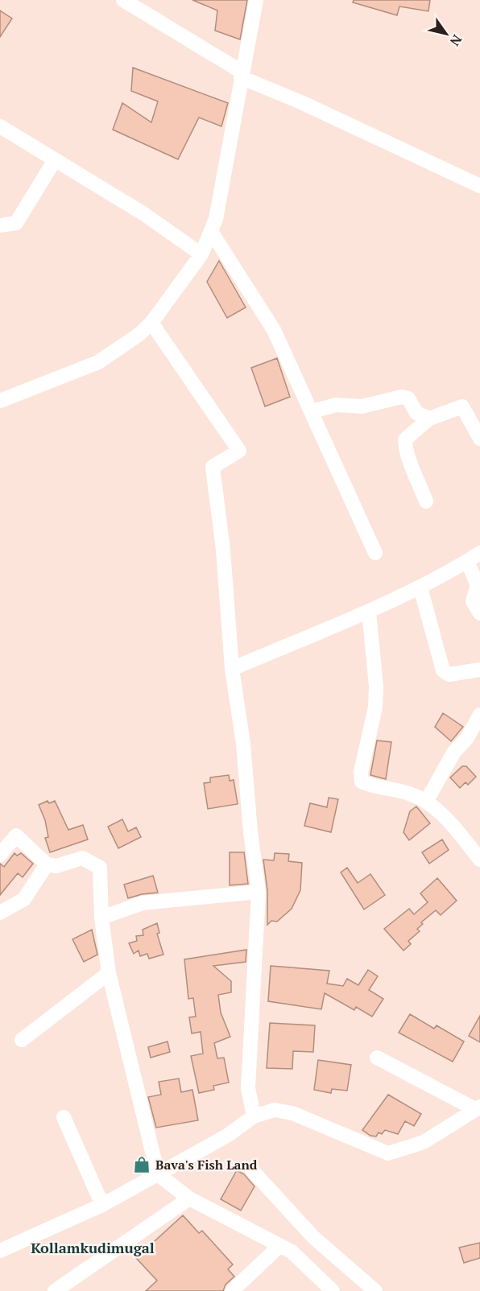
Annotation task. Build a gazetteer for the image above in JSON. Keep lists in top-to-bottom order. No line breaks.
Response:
{"districts":["Kollamkudimugal"],"places":{"shop":["Bava's Fish Land"]},"north":"bottom right"}
